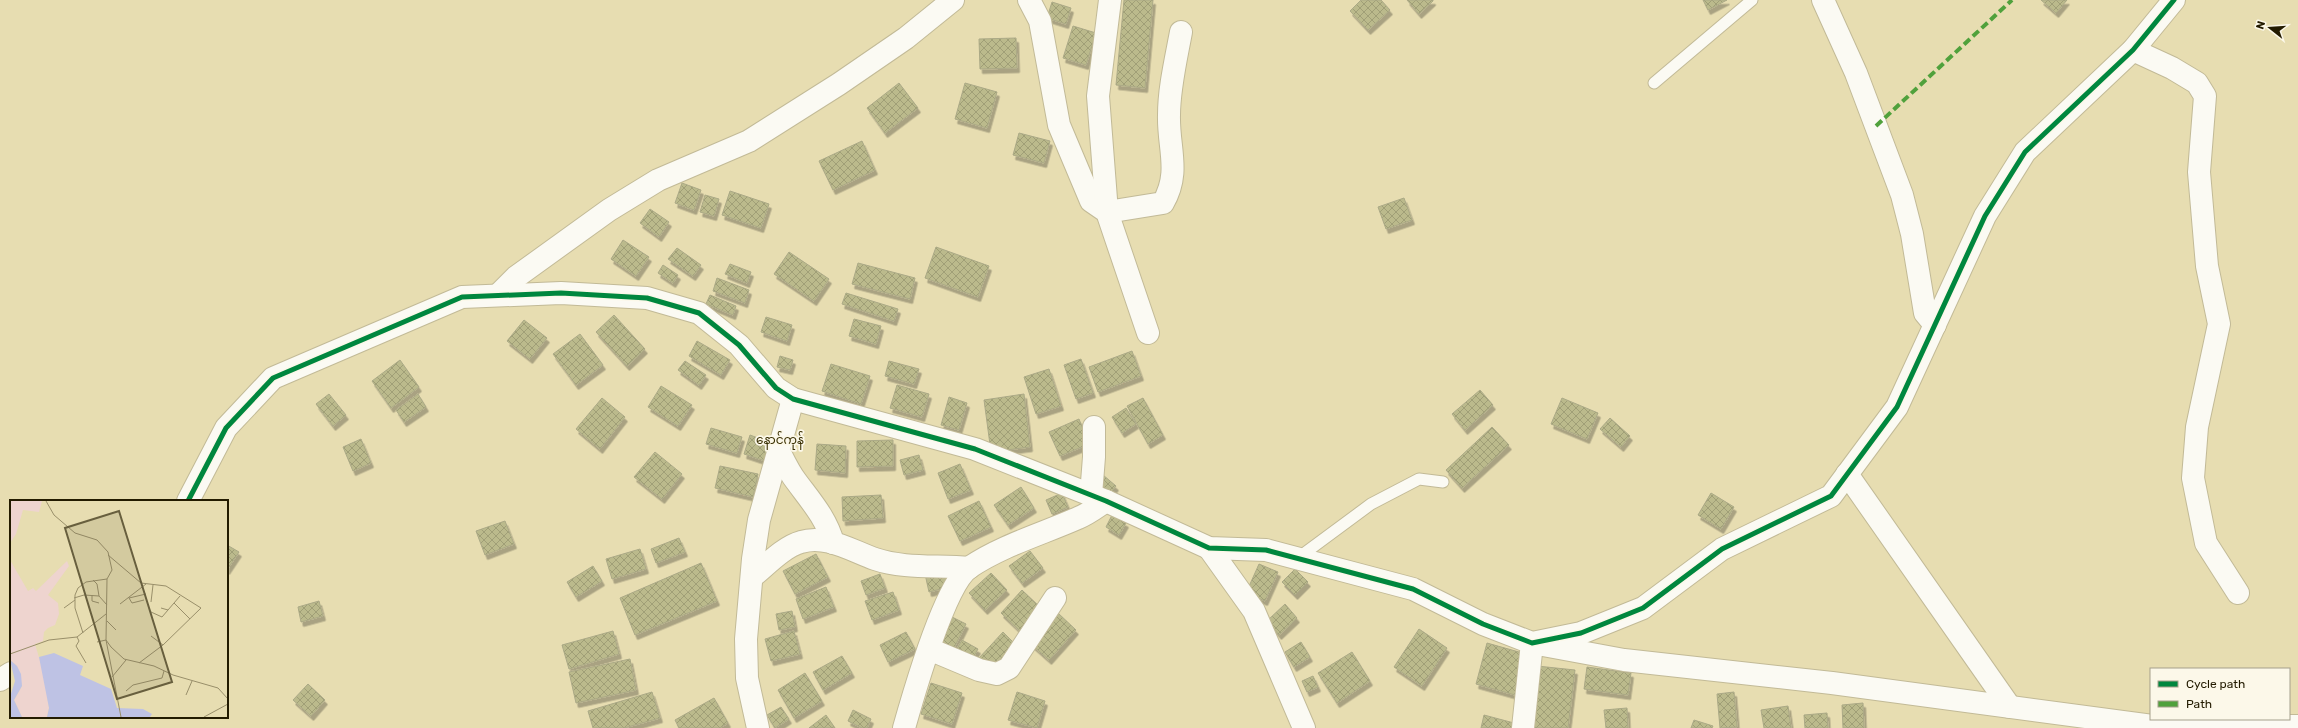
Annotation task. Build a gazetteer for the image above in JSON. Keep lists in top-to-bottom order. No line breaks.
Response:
{"districts":["နောင်ကုန်"],"legend":["Cycle path","Path"],"north":"left"}
